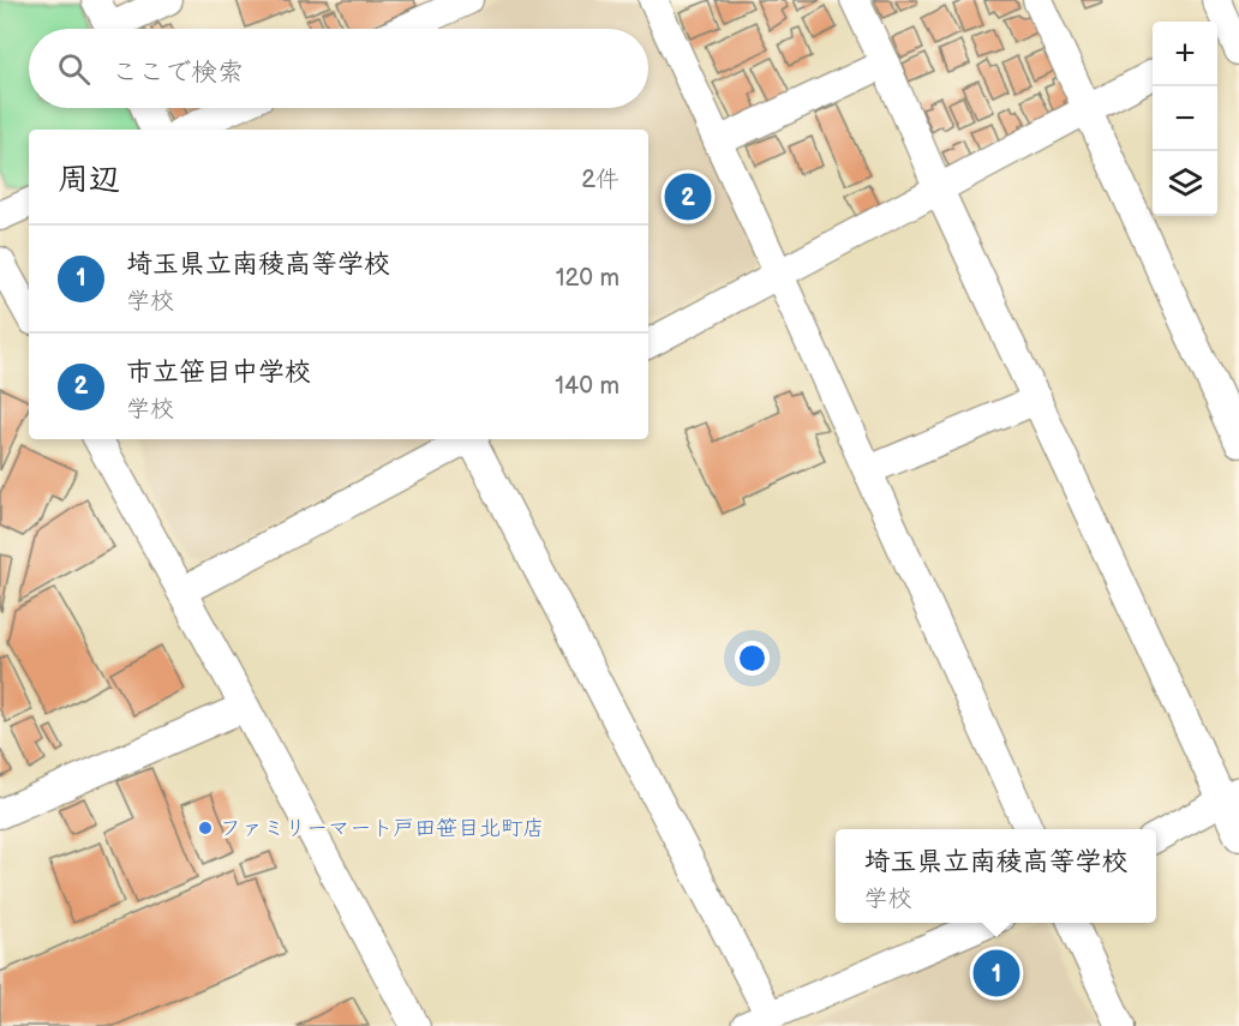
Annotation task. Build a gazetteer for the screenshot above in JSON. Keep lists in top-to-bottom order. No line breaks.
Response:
{"places":["ファミリーマート戸田笹目北町店"],"page":{"map_buttons":["+","−"],"search":"ここで検索","heading":["周辺","2件"],"pins":["2","1"],"list":[{"mark":"1","name":"埼玉県立南稜高等学校","note":"学校","value":"120 m"},{"mark":"2","name":"市立笹目中学校","note":"学校","value":"140 m"}],"popup":["埼玉県立南稜高等学校","学校"]}}
